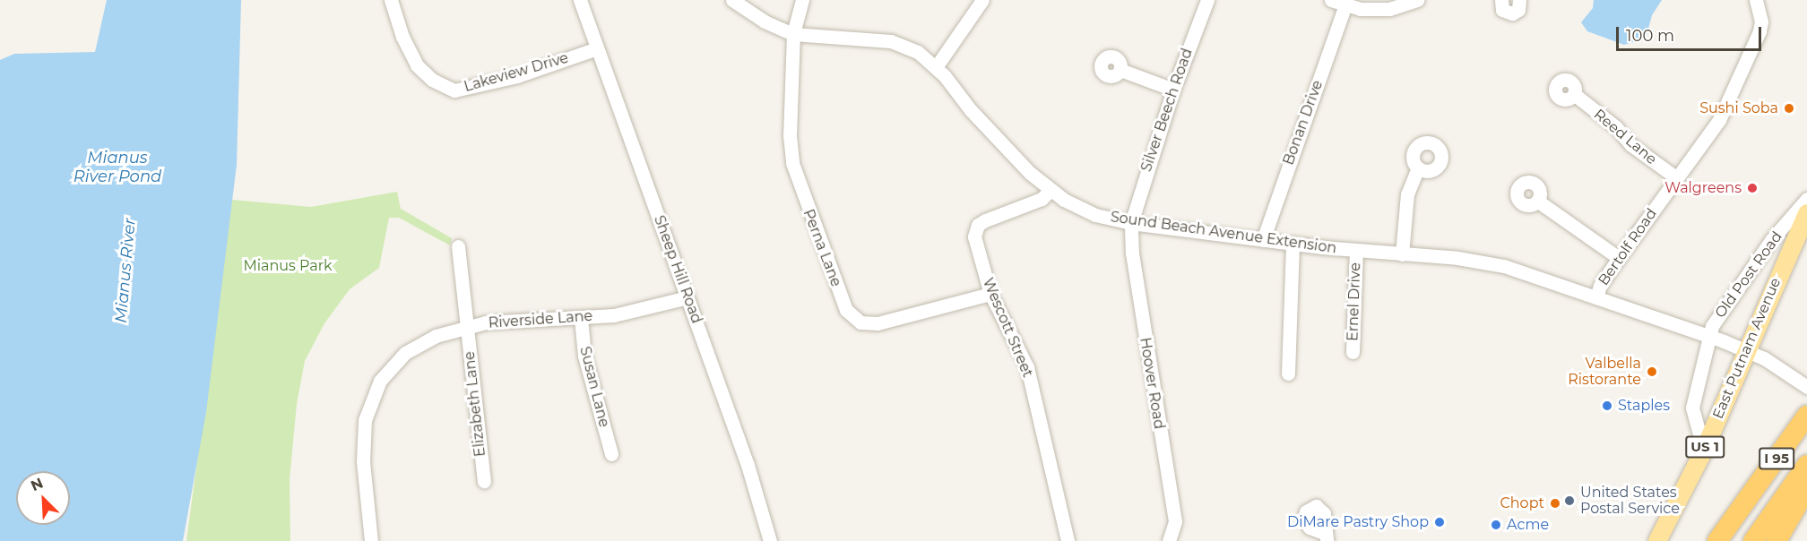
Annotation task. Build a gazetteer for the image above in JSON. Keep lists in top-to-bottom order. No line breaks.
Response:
{"streets":{"highway":["I 95"],"main road":["East Putnam Avenue","US 1"],"street":["Lakeview Drive","Silver Beech Road","Bonan Drive","Reed Lane","Sound Beach Avenue Extension","Bertolf Road","Perna Lane","Sheep Hill Road","Old Post Road","Ernel Drive","Riverside Lane","Wescott Street","Hoover Road","Susan Lane","Elizabeth Lane"]},"crossings":[["Lakeview Drive","Sheep Hill Road"],["Silver Beech Road","Sound Beach Avenue Extension"],["Silver Beech Road","Hoover Road"],["Bonan Drive","Sound Beach Avenue Extension"],["Reed Lane","Bertolf Road"],["Sound Beach Avenue Extension","Bertolf Road"],["Sound Beach Avenue Extension","Perna Lane"],["Sound Beach Avenue Extension","Old Post Road"],["Sound Beach Avenue Extension","Ernel Drive"],["Sound Beach Avenue Extension","Wescott Street"],["Sound Beach Avenue Extension","East Putnam Avenue"],["Sound Beach Avenue Extension","Hoover Road"],["Perna Lane","Wescott Street"],["Sheep Hill Road","Riverside Lane"],["Old Post Road","East Putnam Avenue"],["Riverside Lane","Susan Lane"],["Riverside Lane","Elizabeth Lane"]],"water":["Mianus River Pond","Mianus River"],"parks":["Mianus Park"],"places":["Sushi Soba","Walgreens","Valbella Ristorante","Staples","United States Postal Service","Chopt","DiMare Pastry Shop","Acme"],"scale_bar":"100 m","north":"top left"}
